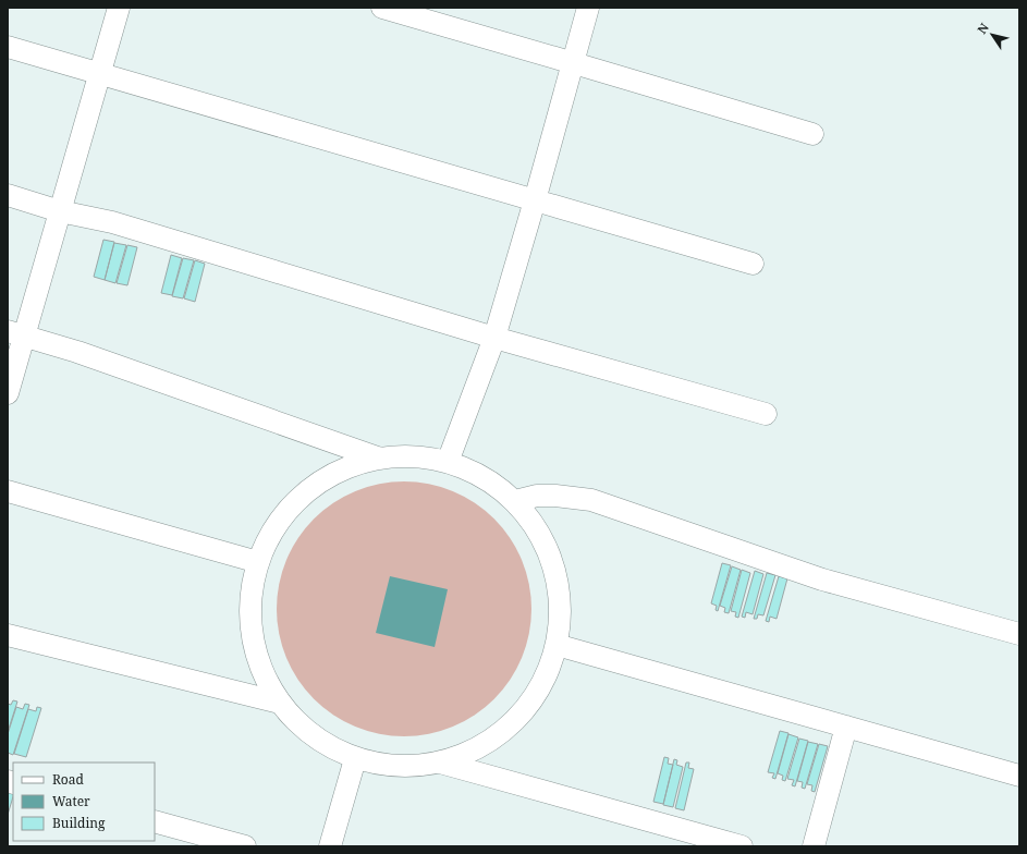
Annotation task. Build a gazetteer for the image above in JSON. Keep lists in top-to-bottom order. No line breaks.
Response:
{"legend":["Road","Water","Building"],"north":"top left"}
